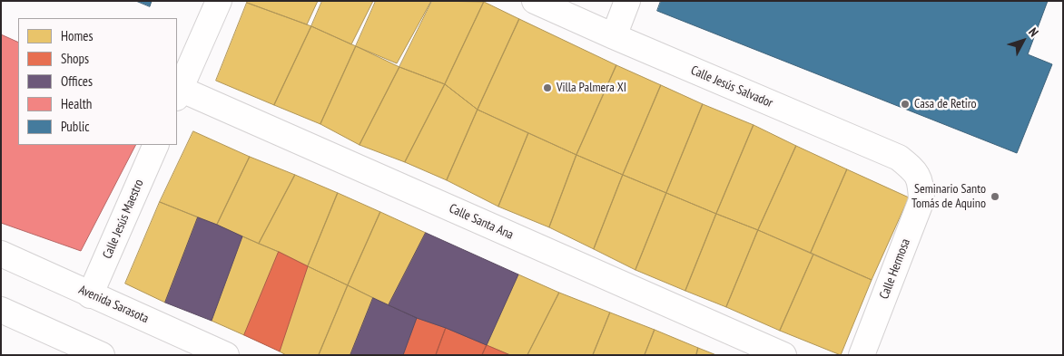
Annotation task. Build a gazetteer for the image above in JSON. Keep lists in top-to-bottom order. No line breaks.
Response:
{"streets":{"street":["Calle Jesús Salvador","Calle Jesús Maestro","Calle Santa Ana","Calle Hermosa","Avenida Sarasota"]},"crossings":[["Calle Jesús Salvador","Calle Hermosa"],["Calle Jesús Maestro","Avenida Sarasota"]],"places":["Villa Palmera XI","Casa de Retiro","Seminario Santo Tomás de Aquino"],"legend":["Homes","Shops","Offices","Health","Public"],"north":"top right"}
